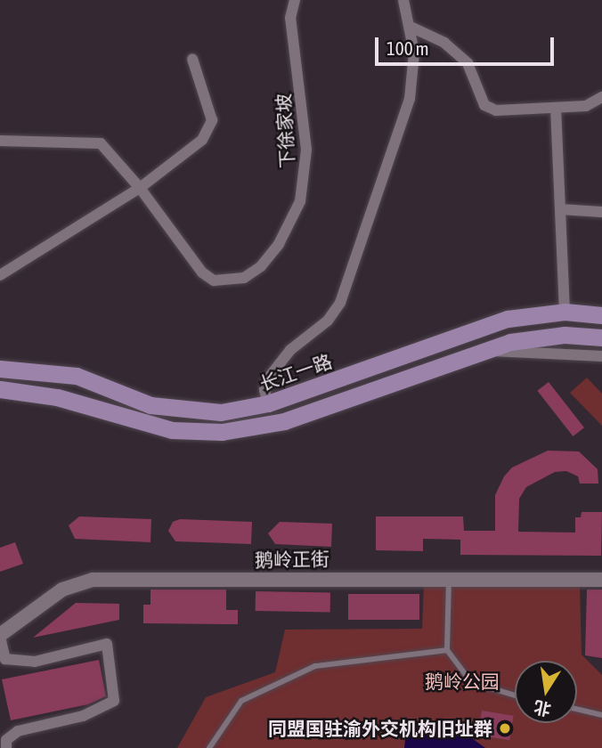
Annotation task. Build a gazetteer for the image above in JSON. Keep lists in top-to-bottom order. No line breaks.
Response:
{"streets":{"main road":["长江一路"],"street":["下徐家坡","鹅岭正街"]},"parks":["鹅岭公园"],"places":["同盟国驻渝外交机构旧址群"],"scale_bar":"100 m","north":"bottom"}
